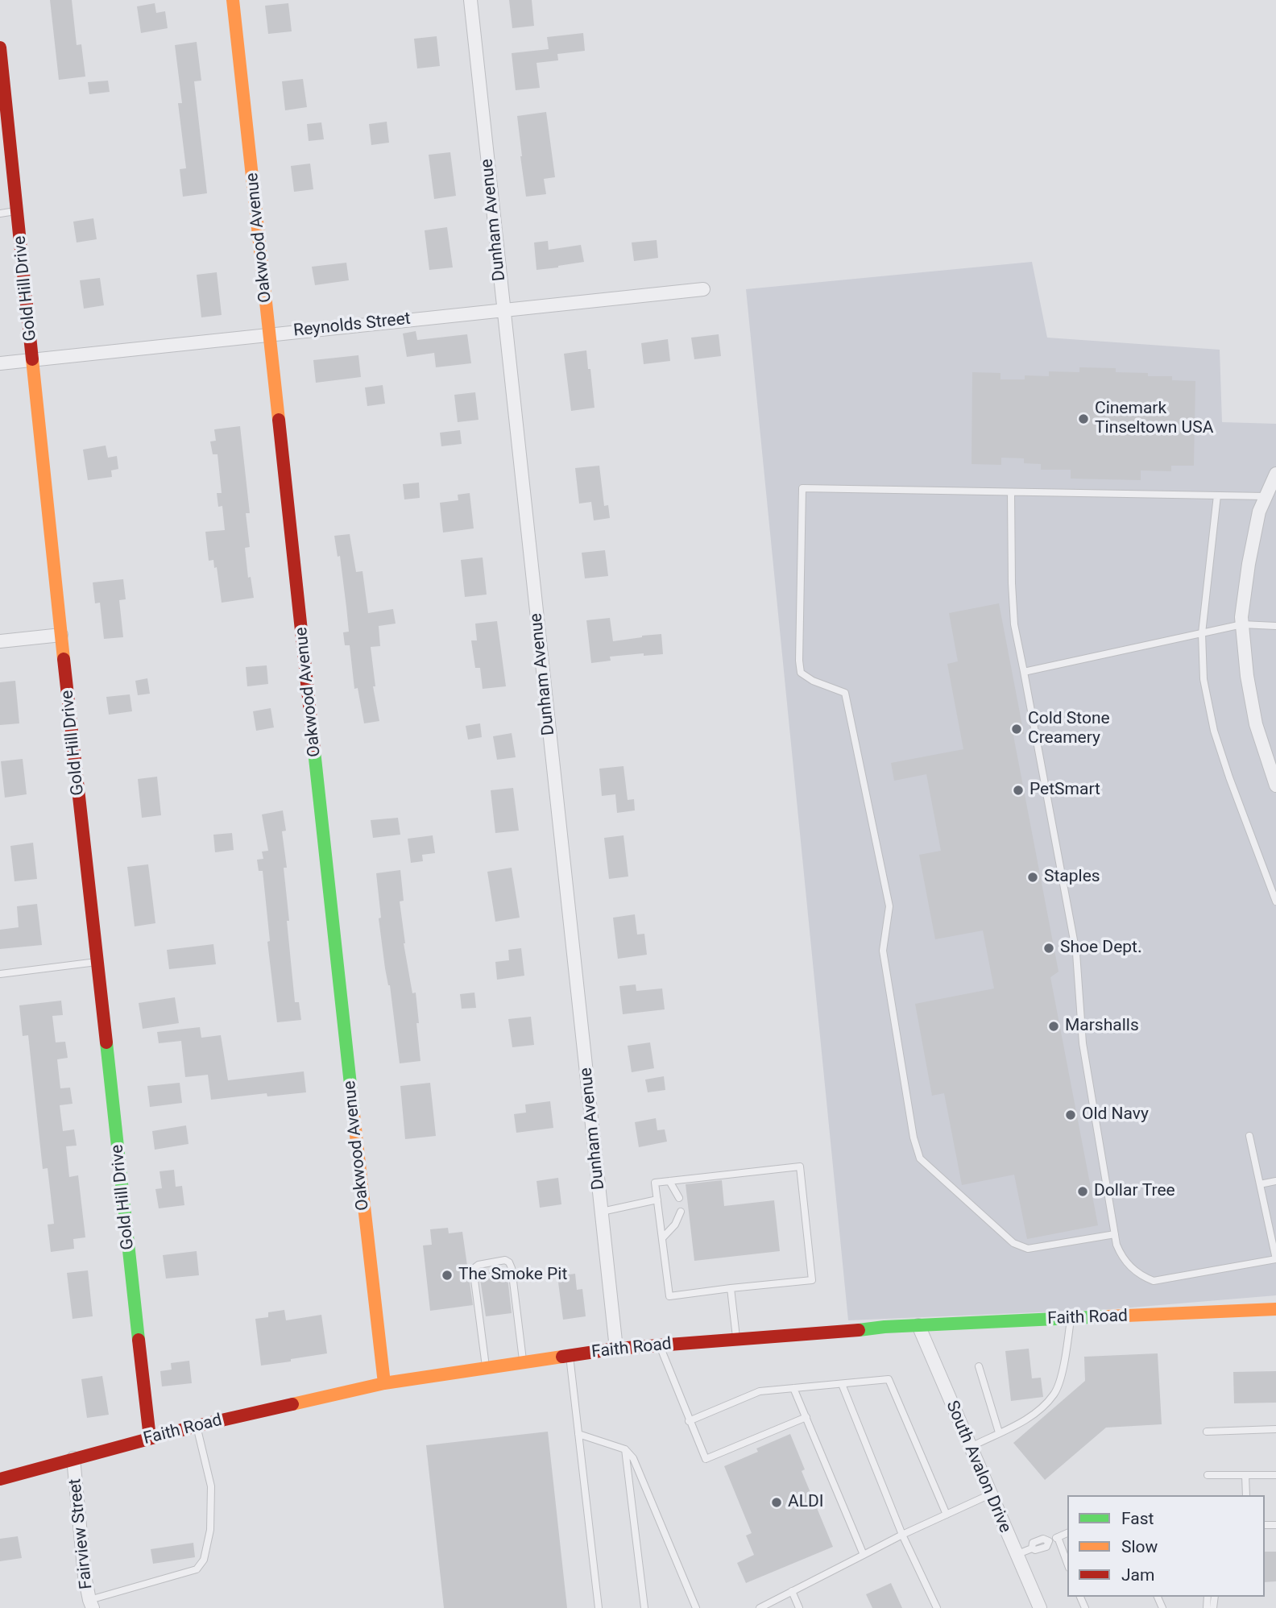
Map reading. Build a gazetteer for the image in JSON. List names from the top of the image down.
{
  "streets": {
    "street": [
      "Dunham Avenue",
      "Oakwood Avenue",
      "Gold Hill Drive",
      "Reynolds Street",
      "Faith Road",
      "South Avalon Drive",
      "Fairview Street"
    ]
  },
  "crossings": [
    ["Dunham Avenue", "Reynolds Street"],
    ["Dunham Avenue", "Faith Road"],
    ["Oakwood Avenue", "Reynolds Street"],
    ["Oakwood Avenue", "Faith Road"],
    ["Gold Hill Drive", "Reynolds Street"],
    ["Gold Hill Drive", "Faith Road"],
    ["Faith Road", "South Avalon Drive"],
    ["Faith Road", "Fairview Street"]
  ],
  "places": [
    "Cinemark Tinseltown USA",
    "Cold Stone Creamery",
    "PetSmart",
    "Staples",
    "Shoe Dept.",
    "Marshalls",
    "Old Navy",
    "Dollar Tree",
    "The Smoke Pit",
    "ALDI"
  ],
  "legend": ["Fast", "Slow", "Jam"]
}
